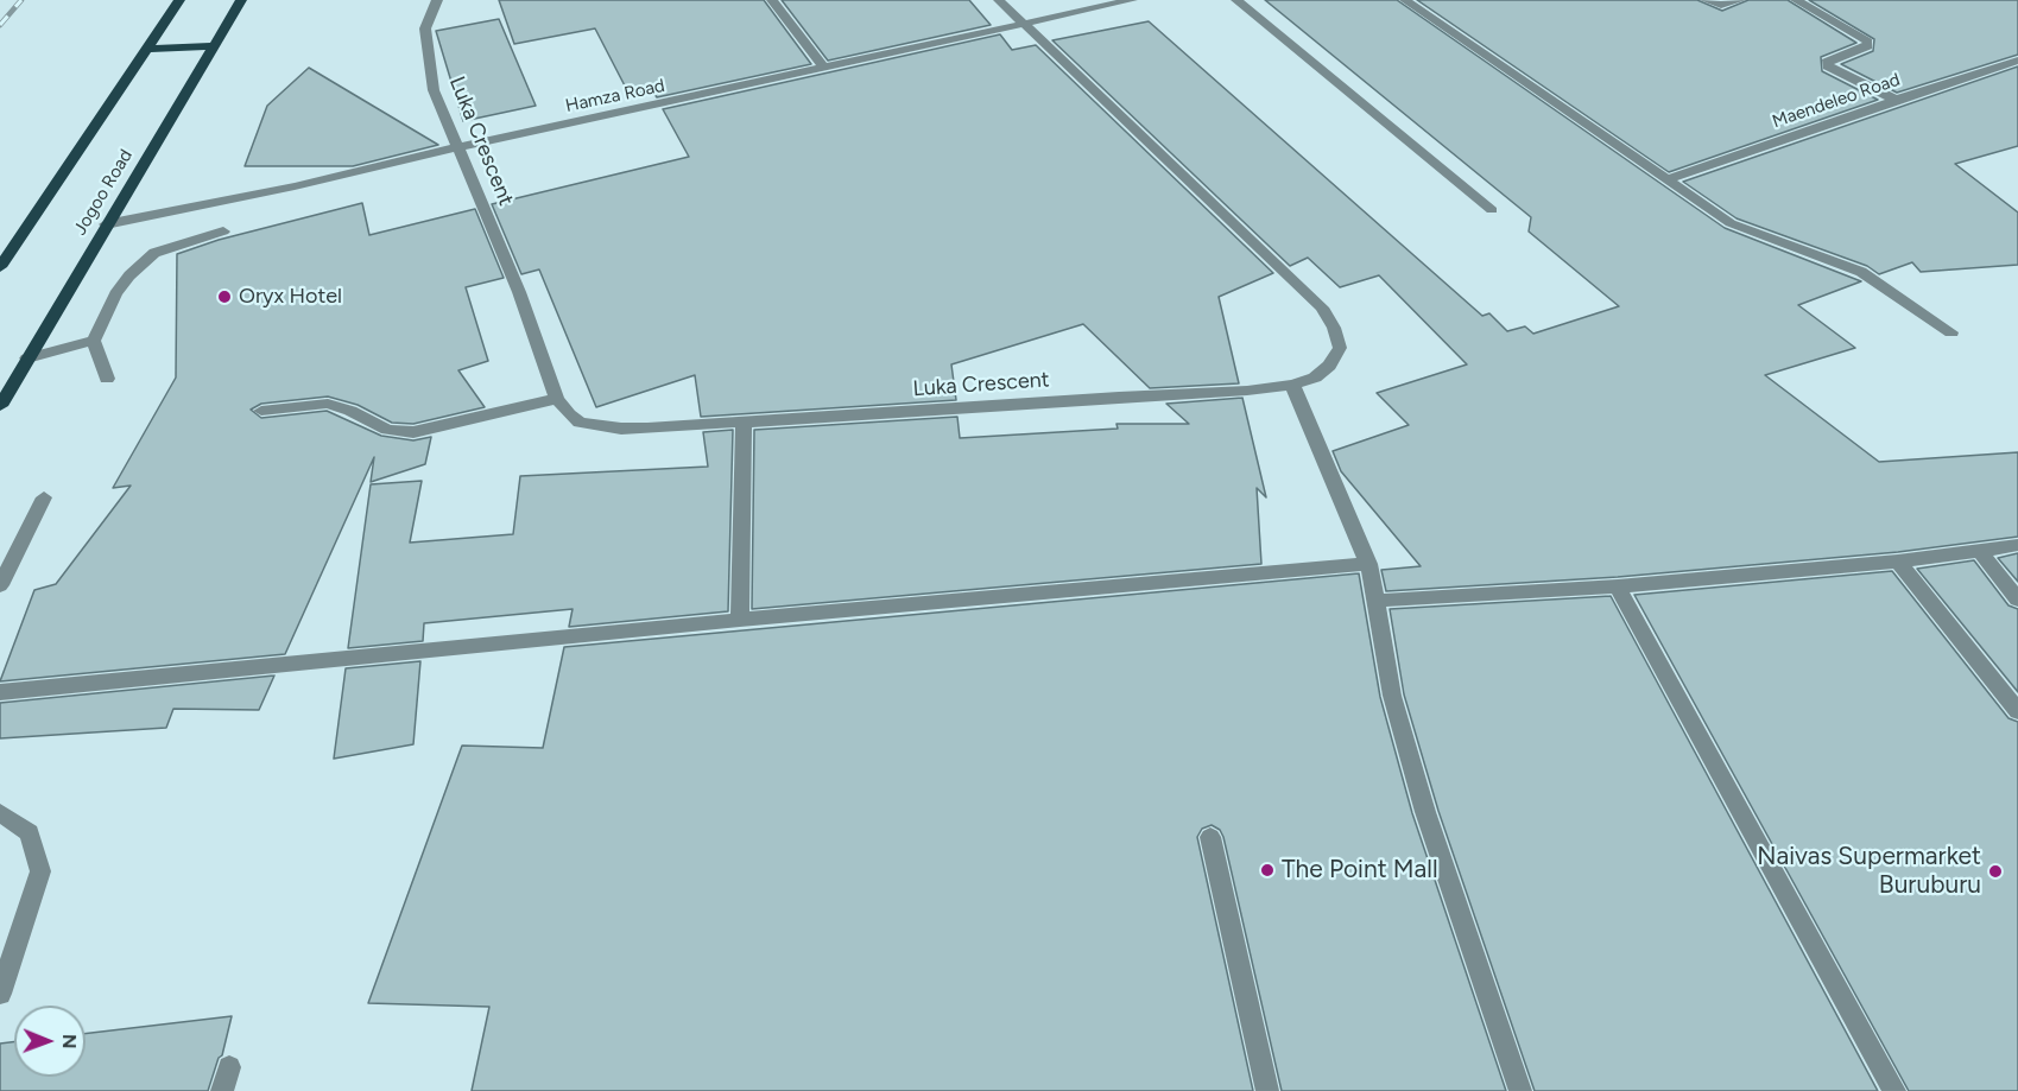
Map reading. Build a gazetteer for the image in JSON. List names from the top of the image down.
{
  "streets": {
    "main road": ["Jogoo Road"],
    "street": ["Hamza Road", "Maendeleo Road", "Luka Crescent"]
  },
  "crossings": [
    ["Hamza Road", "Luka Crescent"],
    ["Hamza Road", "Jogoo Road"]
  ],
  "places": ["Oryx Hotel", "The Point Mall", "Naivas Supermarket Buruburu"],
  "north": "right"
}
